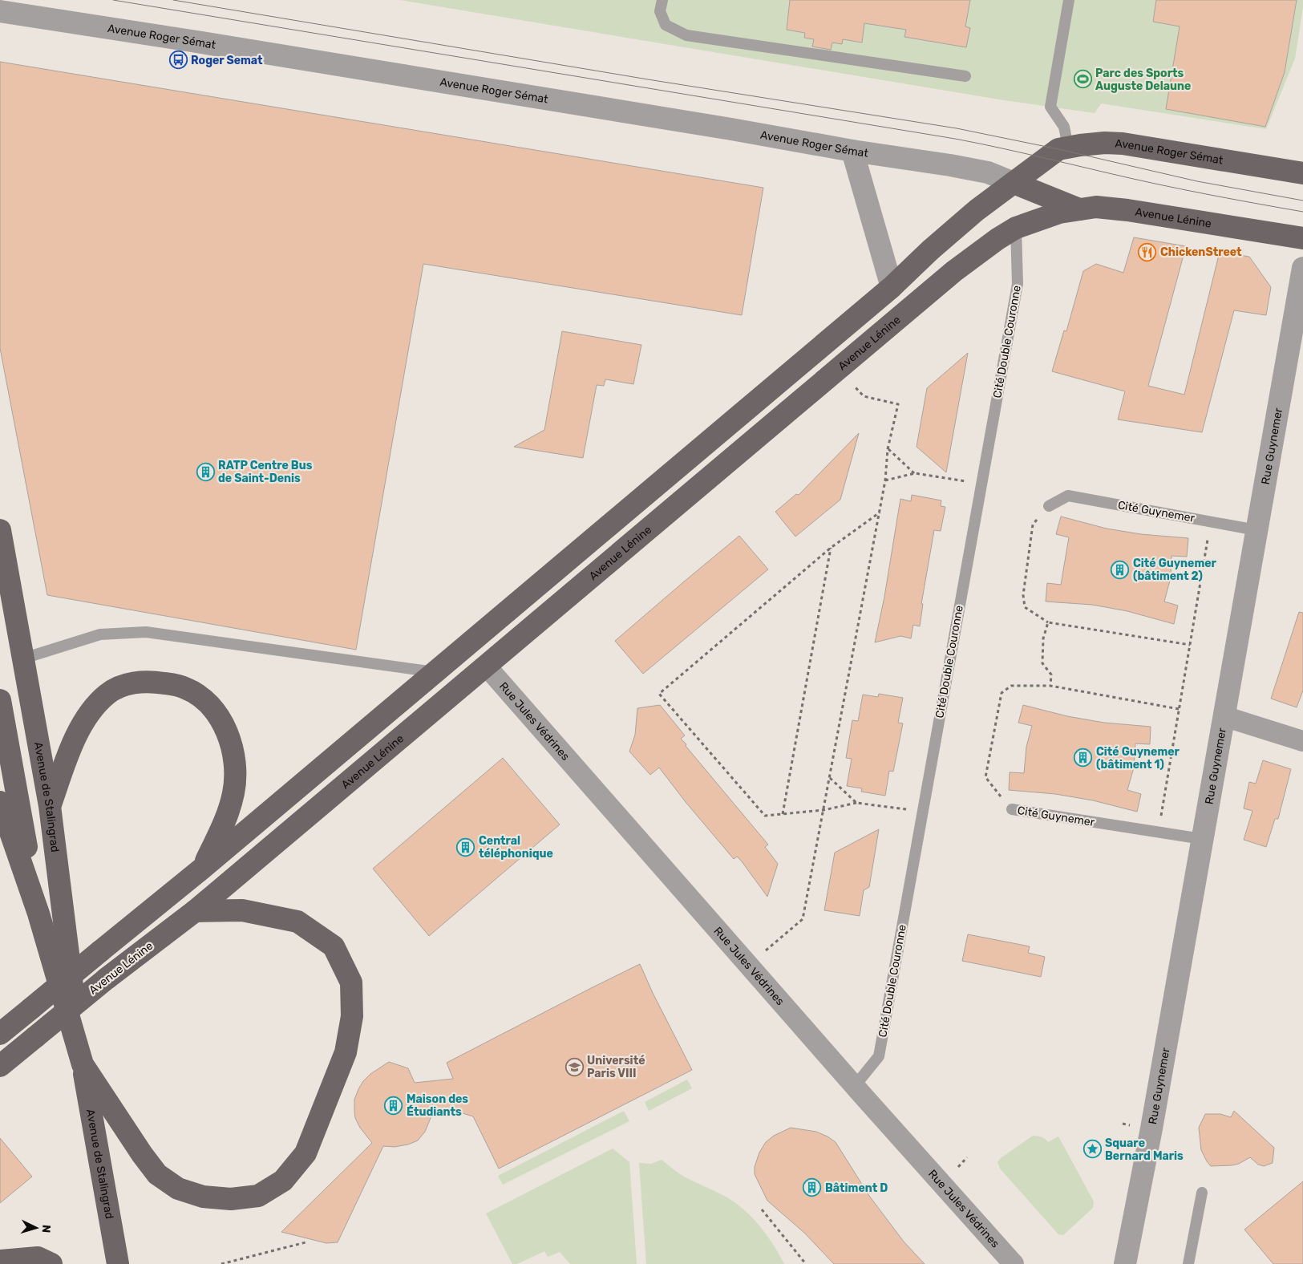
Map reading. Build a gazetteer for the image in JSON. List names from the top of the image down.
{
  "streets": {
    "main road": ["Avenue Roger Sémat", "Avenue Lénine", "Avenue de Stalingrad"],
    "street": ["Rue Guynemer", "Rue Jules Védrines"],
    "lane": ["Cité Double Couronne", "Cité Guynemer"]
  },
  "crossings": [
    ["Avenue Lénine", "Cité Double Couronne"],
    ["Avenue Lénine", "Rue Jules Védrines"],
    ["Cité Double Couronne", "Rue Jules Védrines"],
    ["Rue Guynemer", "Cité Guynemer"]
  ],
  "places": {
    "bus stop": ["Roger Semat"],
    "sports": ["Parc des Sports Auguste Delaune"],
    "restaurant": ["ChickenStreet"],
    "building": [
      "RATP Centre Bus de Saint-Denis",
      "Cité Guynemer (bâtiment 2)",
      "Cité Guynemer (bâtiment 1)",
      "Central téléphonique",
      "Maison des Étudiants",
      "Bâtiment D"
    ],
    "school or university": ["Université Paris VIII"],
    "place": ["Square Bernard Maris"]
  },
  "north": "right"
}
